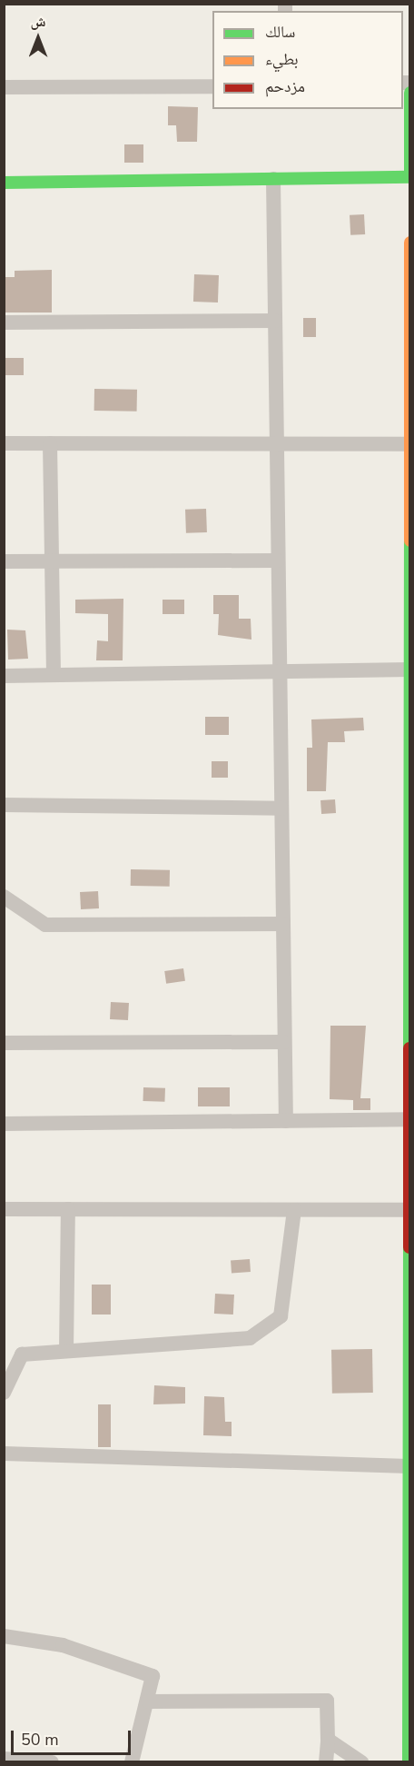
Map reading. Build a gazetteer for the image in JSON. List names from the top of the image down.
{
  "legend": ["سالك", "بطيء", "مزدحم"],
  "scale_bar": "50 m",
  "north": "top"
}
